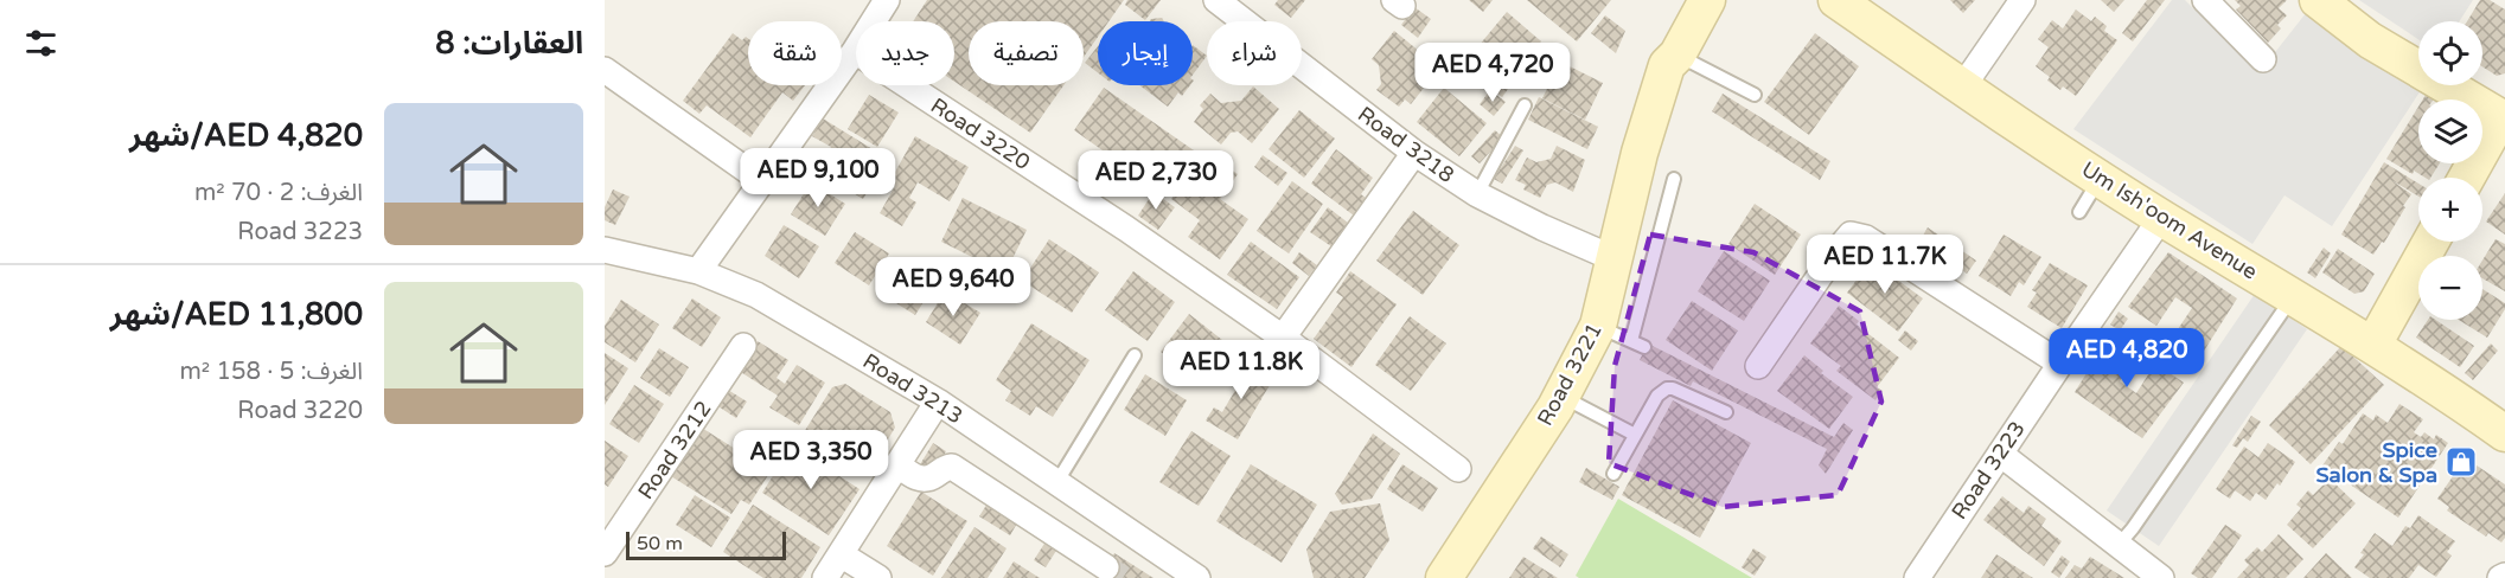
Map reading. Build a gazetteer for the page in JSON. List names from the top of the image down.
{
  "streets": {
    "street": [
      "Road 3220",
      "Road 3218",
      "Um Ish'oom Avenue",
      "Road 3221",
      "Road 3213",
      "Road 3212",
      "Road 3223"
    ]
  },
  "crossings": [
    ["Road 3218", "Road 3221"],
    ["Um Ish'oom Avenue", "Road 3223"]
  ],
  "places": {
    "shop": ["Spice Salon & Spa"]
  },
  "scale_bar": "50 m",
  "page": {
    "heading": "العقارات: 8",
    "map_buttons": ["+", "−"],
    "chip": [
      "شراء",
      "إيجار",
      "تصفية",
      "جديد",
      "شقة"
    ],
    "price": [
      "AED 4,720",
      "AED 9,100",
      "AED 2,730",
      "AED 11.7K",
      "AED 9,640",
      "AED 4,820",
      "AED 11.8K",
      "AED 3,350"
    ],
    "list": [
      {
        "name": "AED 4,820/شهر",
        "note": "الغرف: 2 · 70 m² · Road 3223"
      },
      {
        "name": "AED 11,800/شهر",
        "note": "الغرف: 5 · 158 m² · Road 3220"
      }
    ],
    "scale": "50 m"
  }
}
